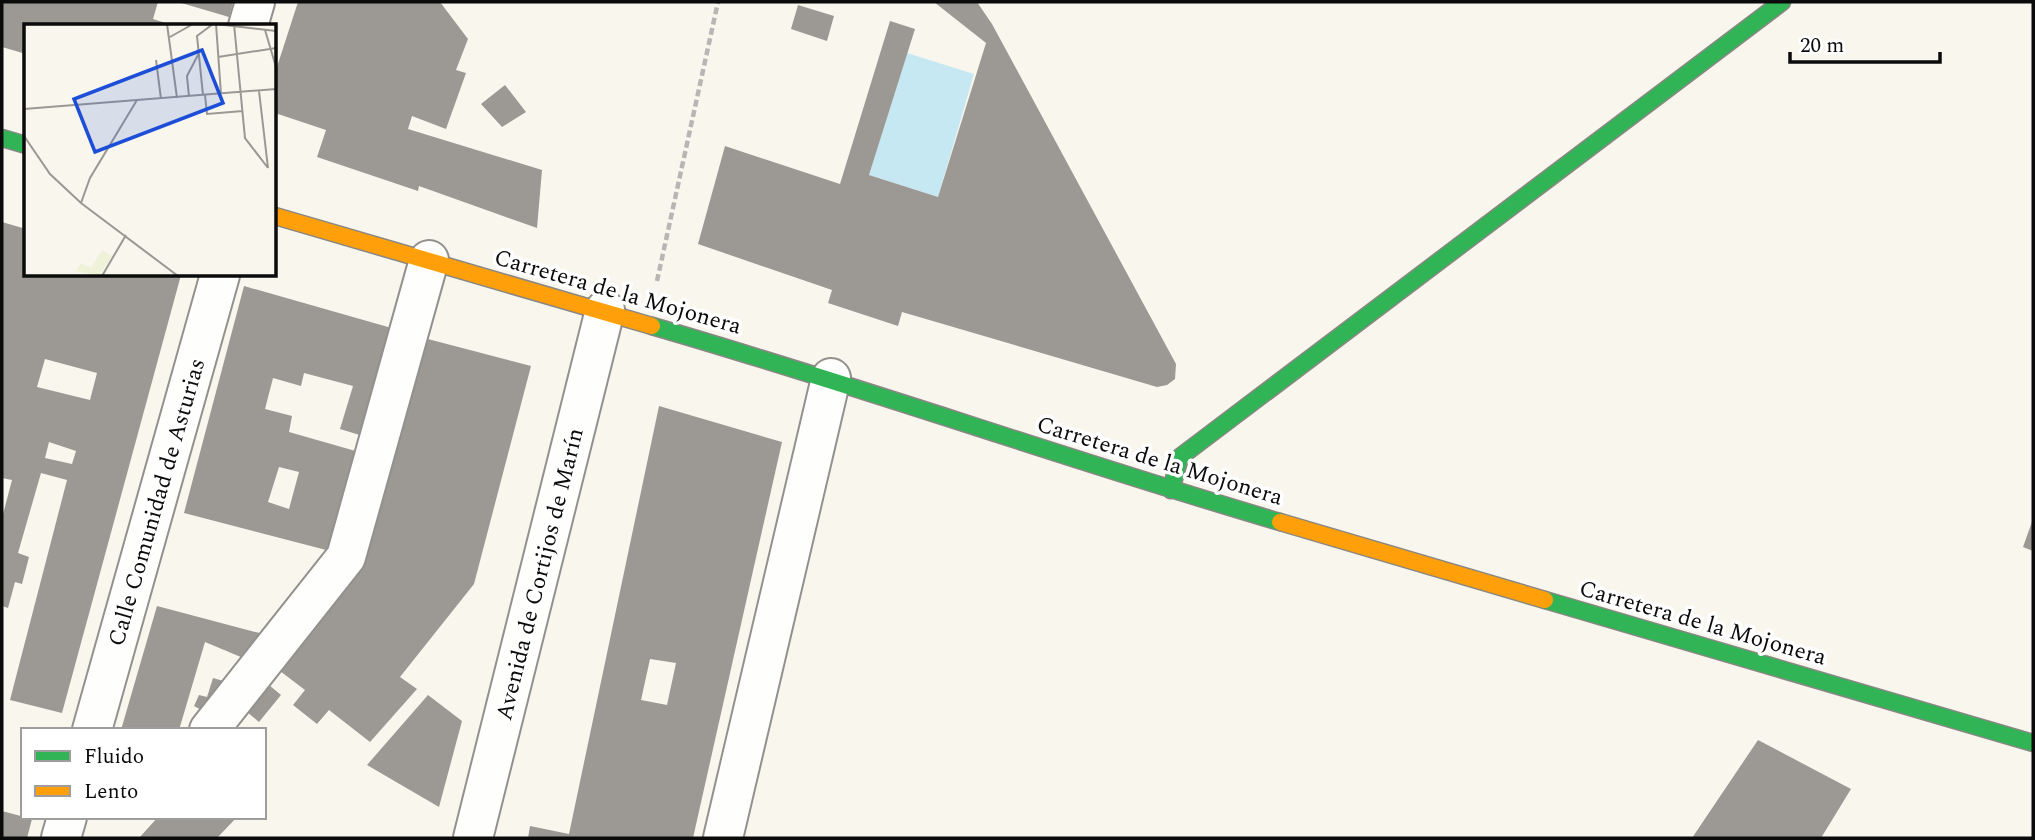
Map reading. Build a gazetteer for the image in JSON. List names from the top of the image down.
{
  "streets": {
    "street": ["Carretera de la Mojonera", "Calle Comunidad de Asturias", "Avenida de Cortijos de Marín"]
  },
  "crossings": [
    ["Carretera de la Mojonera", "Avenida de Cortijos de Marín"]
  ],
  "legend": ["Fluido", "Lento"],
  "scale_bar": "20 m"
}
